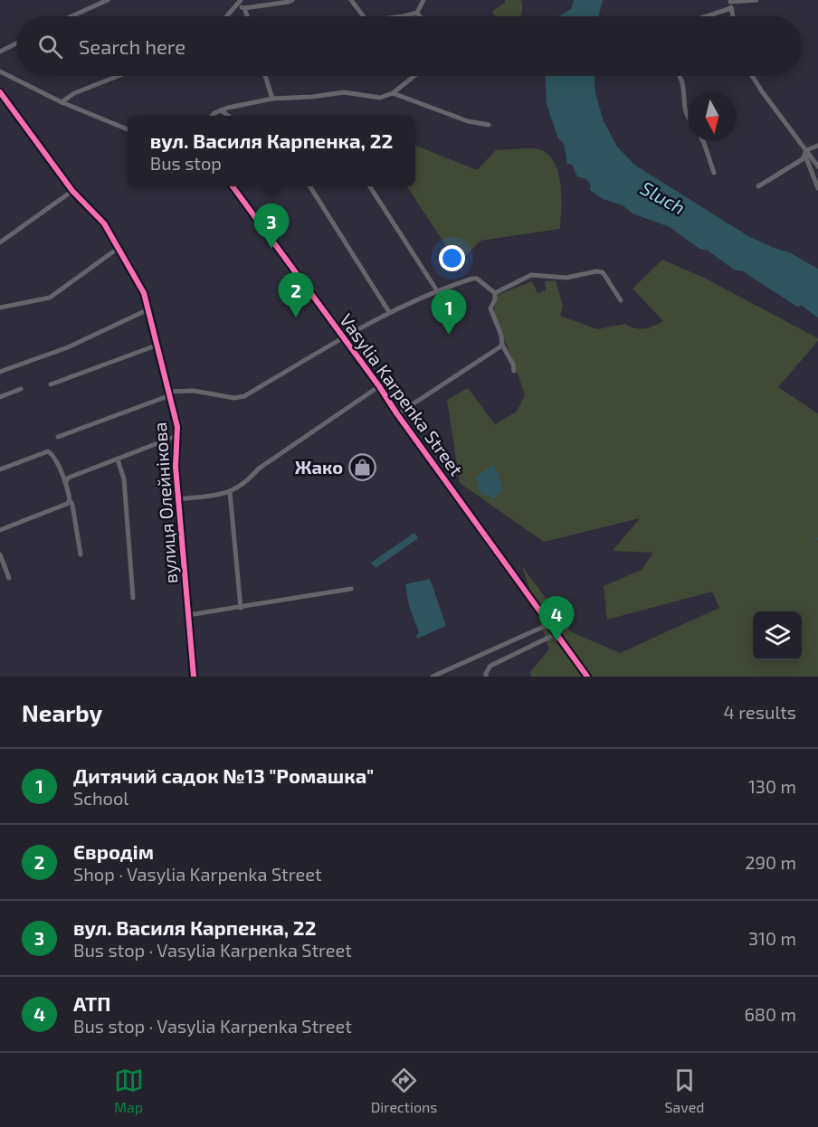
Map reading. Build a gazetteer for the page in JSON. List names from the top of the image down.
{
  "streets": {
    "street": ["Vasylia Karpenka Street", "вулиця Олейнікова"]
  },
  "crossings": [
    ["Vasylia Karpenka Street", "вулиця Олейнікова"]
  ],
  "water": ["Sluch"],
  "places": {
    "shop": ["Жако"]
  },
  "north": "bottom",
  "page": {
    "search": "Search here",
    "popup": ["вул. Василя Карпенка, 22", "Bus stop"],
    "pins": [
      "3",
      "2",
      "1",
      "4"
    ],
    "heading": ["Nearby", "4 results"],
    "list": [
      {
        "mark": "1",
        "name": "Дитячий садок №13 \"Ромашка\"",
        "note": "School",
        "value": "130 m"
      },
      {
        "mark": "2",
        "name": "Євродім",
        "note": "Shop · Vasylia Karpenka Street",
        "value": "290 m"
      },
      {
        "mark": "3",
        "name": "вул. Василя Карпенка, 22",
        "note": "Bus stop · Vasylia Karpenka Street",
        "value": "310 m"
      },
      {
        "mark": "4",
        "name": "АТП",
        "note": "Bus stop · Vasylia Karpenka Street",
        "value": "680 m"
      }
    ],
    "nav": ["Map", "Directions", "Saved"]
  }
}
